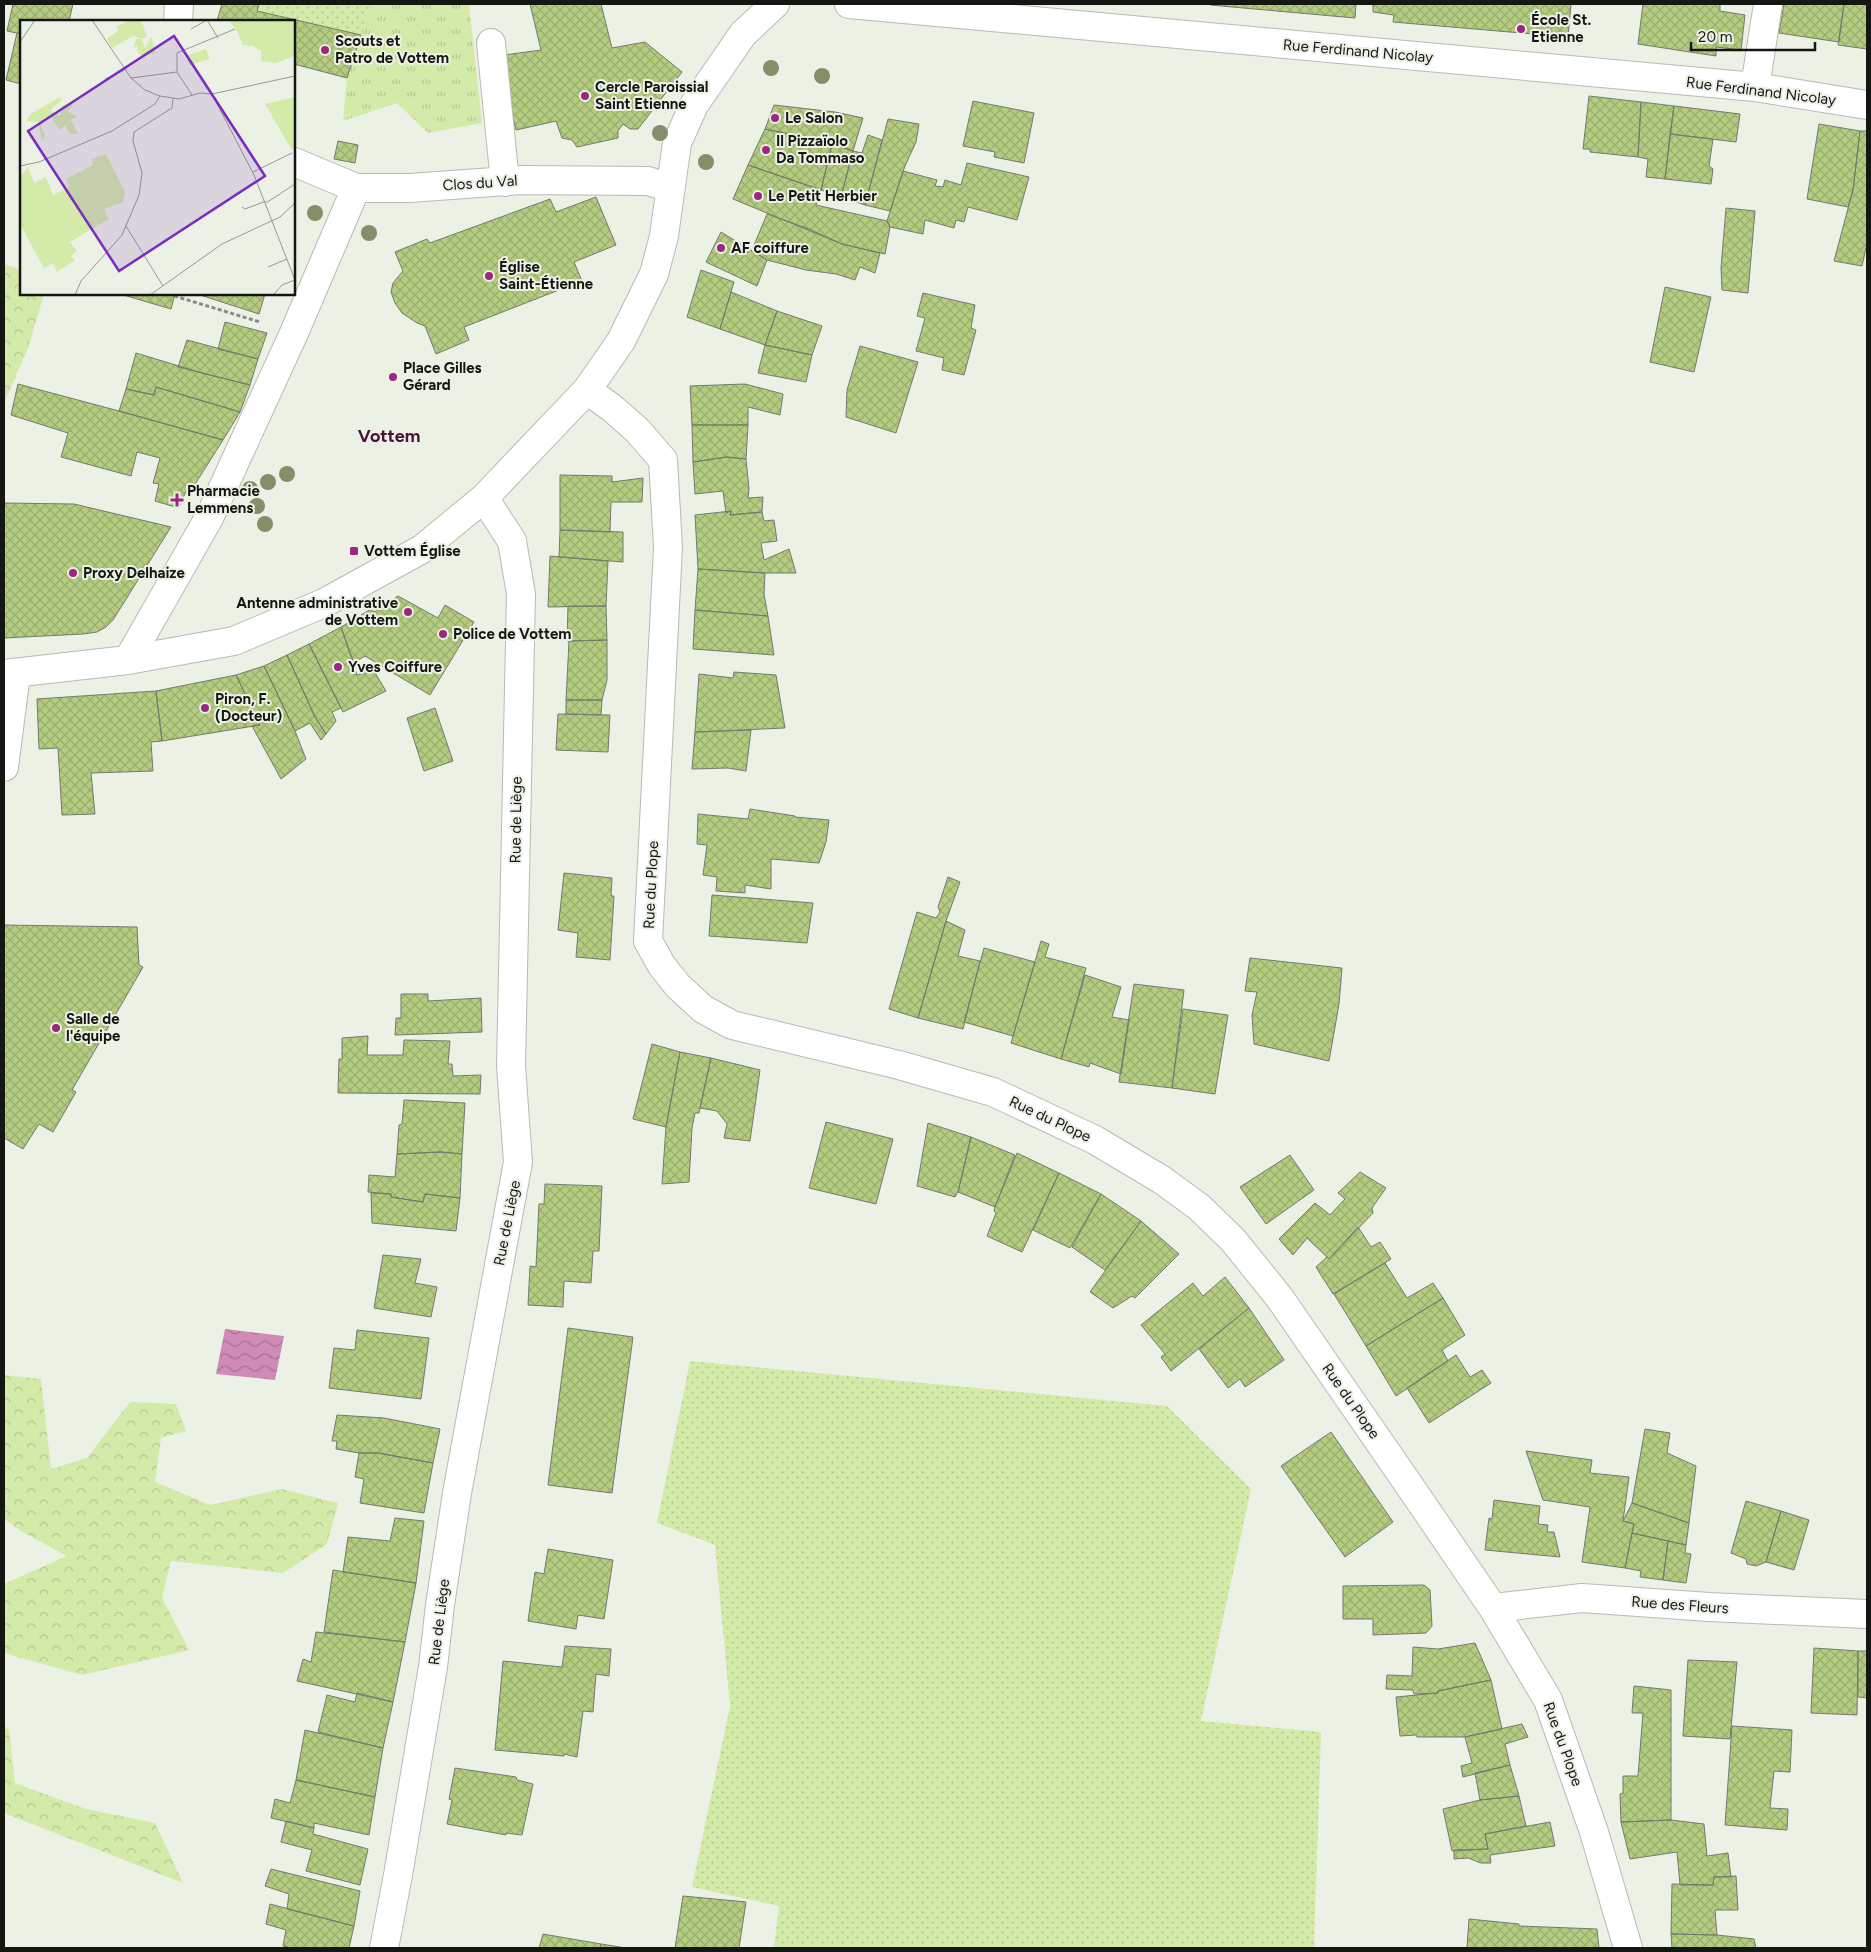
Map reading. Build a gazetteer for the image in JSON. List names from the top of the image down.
{
  "streets": {
    "street": [
      "Rue Ferdinand Nicolay",
      "Clos du Val",
      "Rue de Liège",
      "Rue du Plope",
      "Rue des Fleurs"
    ]
  },
  "crossings": [
    ["Rue du Plope", "Rue des Fleurs"]
  ],
  "districts": ["Vottem"],
  "places": {
    "other": [
      "École St. Etienne",
      "Scouts et Patro de Vottem",
      "Cercle Paroissial Saint Etienne",
      "Le Salon",
      "Il Pizzaïolo Da Tommaso",
      "Le Petit Herbier",
      "AF coiffure",
      "Église Saint-Étienne",
      "Place Gilles Gérard",
      "Proxy Delhaize",
      "Antenne administrative de Vottem",
      "Police de Vottem",
      "Yves Coiffure",
      "Piron, F. (Docteur)",
      "Salle de l'équipe"
    ],
    "health": ["Pharmacie Lemmens"],
    "transit": ["Vottem Église"]
  },
  "scale_bar": "20 m"
}
